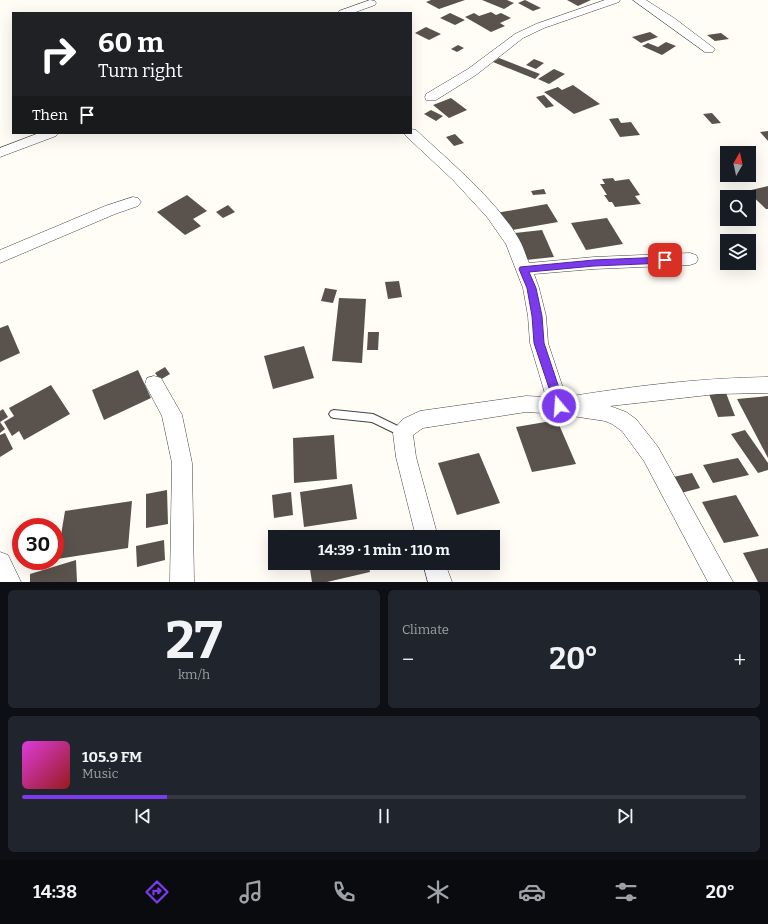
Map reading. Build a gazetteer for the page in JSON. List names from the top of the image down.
{
  "north": "top",
  "page": {
    "turn": ["60 m", "Turn right"],
    "then": "Then",
    "limit": "30",
    "trip": "14:39 · 1 min · 110 m",
    "tile": [
      ["27", "km/h"],
      "Climate"
    ],
    "heat": ["−", "20°", "+"],
    "song": ["105.9 FM", "Music"],
    "tabs": ["14:38", "20°"]
  }
}
